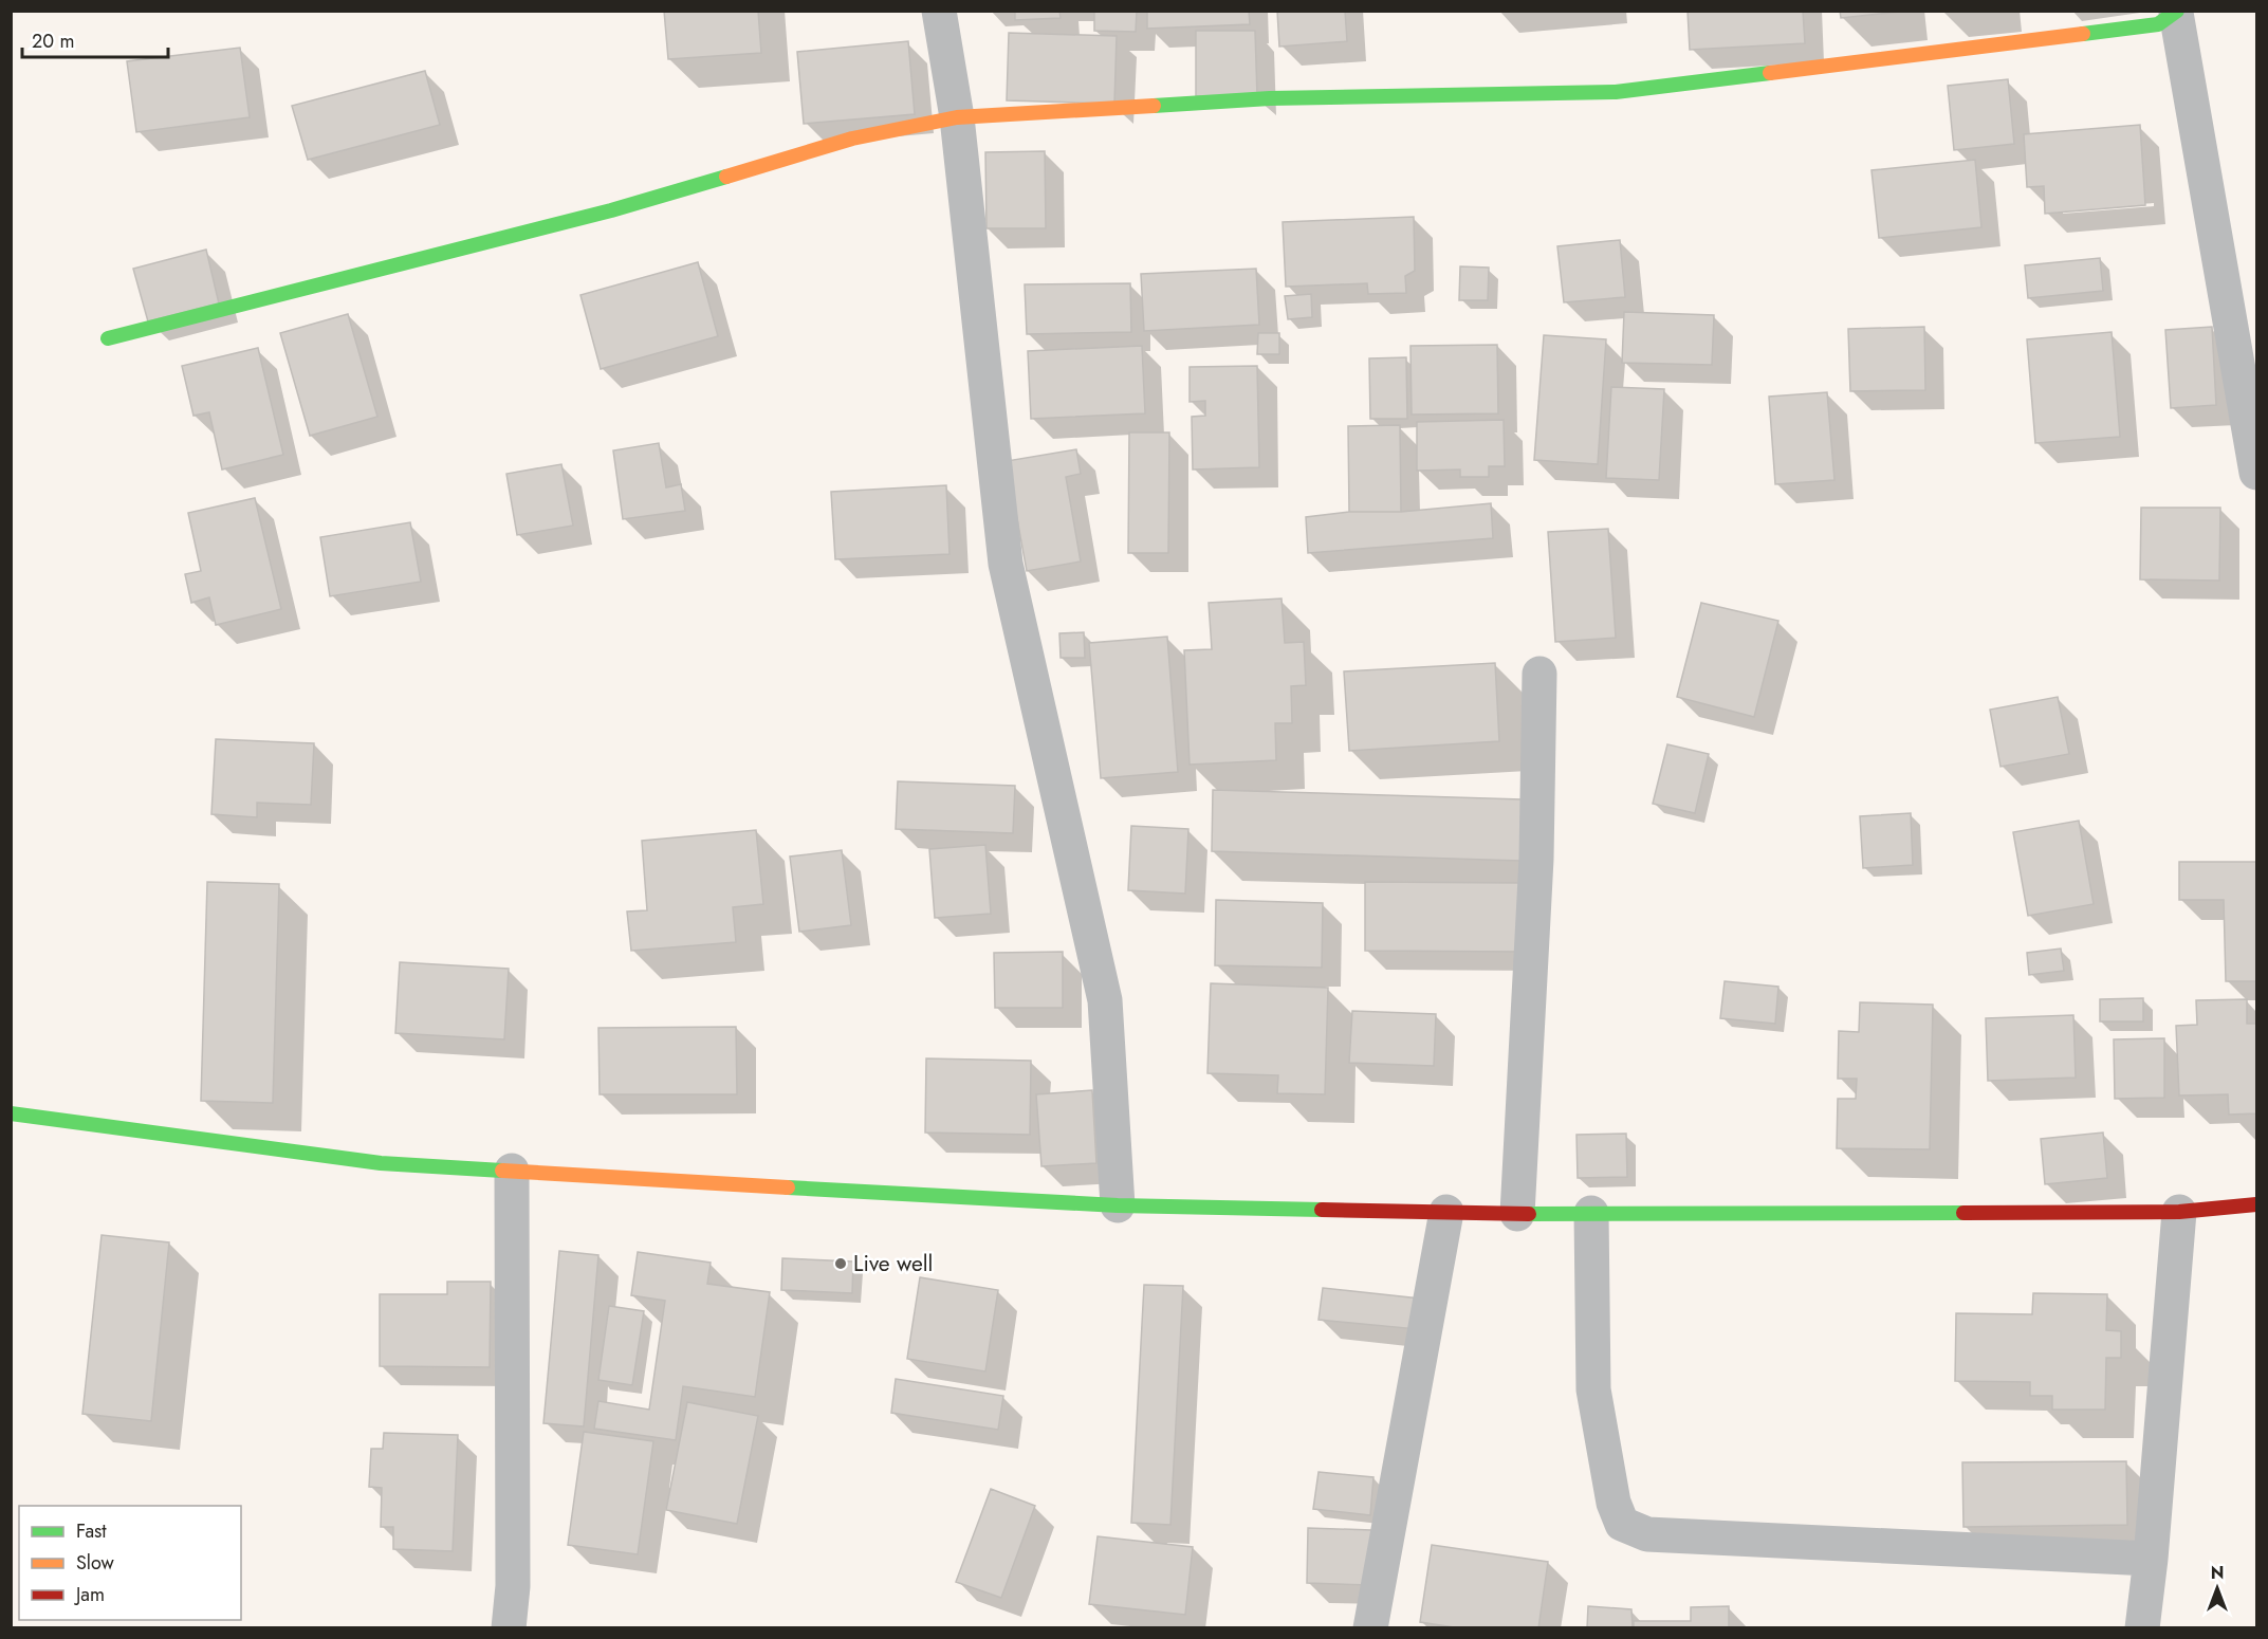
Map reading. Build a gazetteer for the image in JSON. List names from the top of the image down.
{
  "places": ["Live well"],
  "legend": ["Fast", "Slow", "Jam"],
  "scale_bar": "20 m",
  "north": "top"
}
